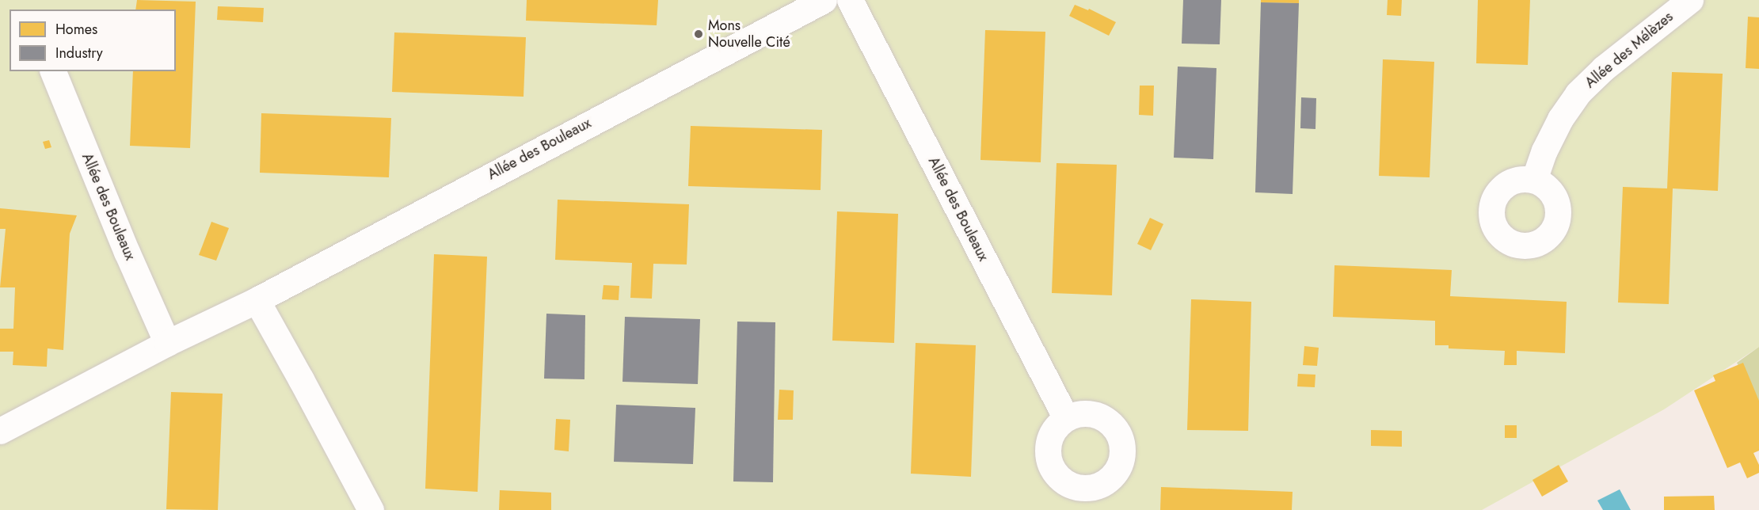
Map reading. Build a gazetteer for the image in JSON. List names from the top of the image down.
{
  "streets": {
    "street": ["Allée des Mélèzes", "Allée des Bouleaux"]
  },
  "places": ["Mons Nouvelle Cité"],
  "legend": ["Homes", "Industry"]
}
